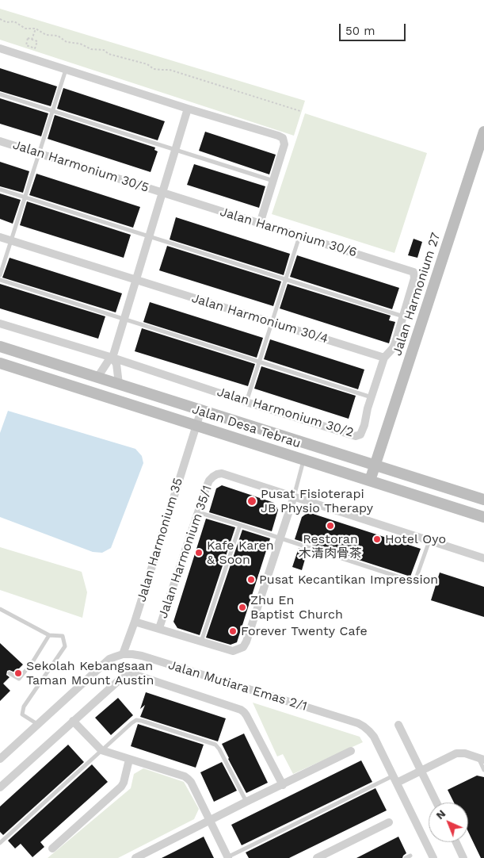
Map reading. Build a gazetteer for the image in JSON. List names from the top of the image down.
{
  "streets": {
    "street": [
      "Jalan Harmonium 30/5",
      "Jalan Harmonium 30/6",
      "Jalan Harmonium 27",
      "Jalan Harmonium 30/4",
      "Jalan Harmonium 30/2",
      "Jalan Desa Tebrau",
      "Jalan Harmonium 35",
      "Jalan Harmonium 35/1",
      "Jalan Mutiara Emas 2/1"
    ]
  },
  "crossings": [
    ["Jalan Harmonium 30/5", "Jalan Harmonium 30/6"],
    ["Jalan Harmonium 30/6", "Jalan Harmonium 30/2"],
    ["Jalan Harmonium 27", "Jalan Desa Tebrau"],
    ["Jalan Harmonium 30/4", "Jalan Harmonium 30/2"],
    ["Jalan Desa Tebrau", "Jalan Harmonium 35"],
    ["Jalan Harmonium 35", "Jalan Mutiara Emas 2/1"]
  ],
  "places": [
    "Pusat Fisioterapi JB Physio Therapy",
    "Restoran 木清肉骨茶",
    "Hotel Oyo",
    "Kafe Karen & Soon",
    "Pusat Kecantikan Impression",
    "Zhu En Baptist Church",
    "Forever Twenty Cafe",
    "Sekolah Kebangsaan Taman Mount Austin"
  ],
  "scale_bar": "50 m",
  "north": "top left"
}
